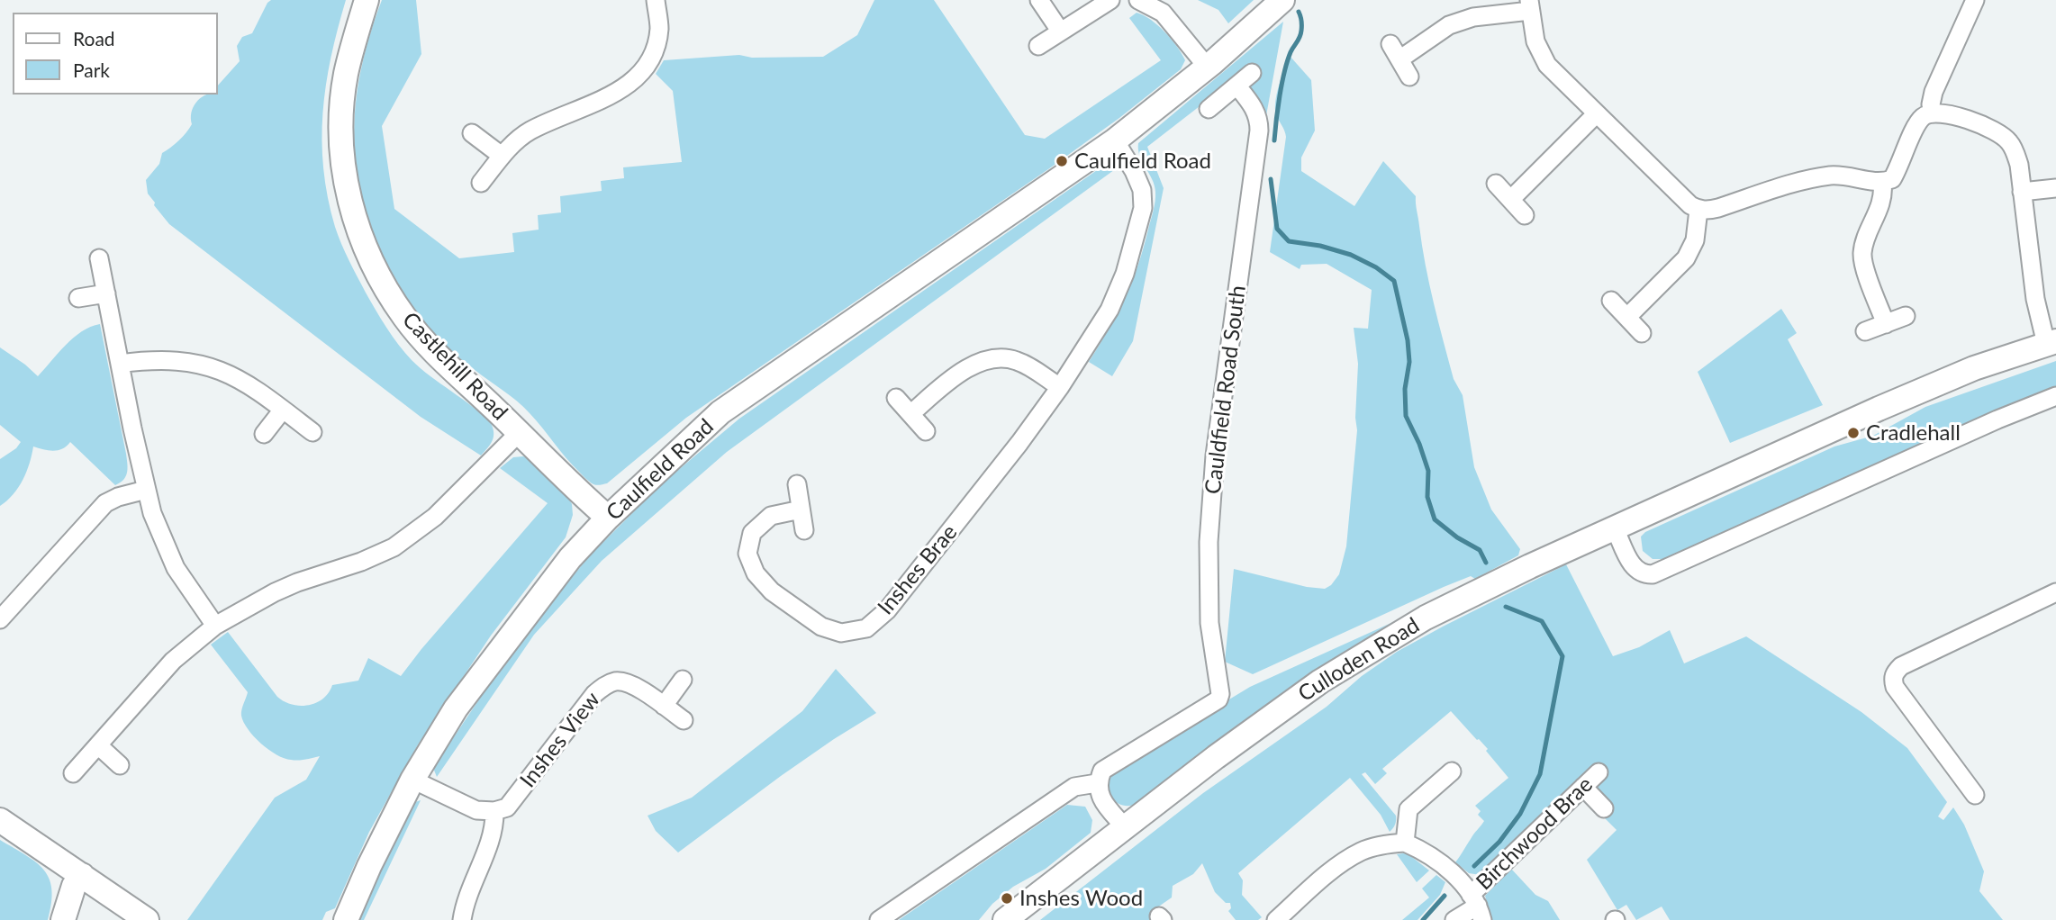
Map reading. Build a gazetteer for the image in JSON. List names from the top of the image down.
{
  "streets": {
    "street": [
      "Castlehill Road",
      "Cauldfield Road South",
      "Caulfield Road",
      "Inshes Brae",
      "Culloden Road",
      "Inshes View",
      "Birchwood Brae"
    ]
  },
  "crossings": [
    ["Castlehill Road", "Caulfield Road"],
    ["Caulfield Road", "Inshes Brae"]
  ],
  "places": ["Caulfield Road", "Cradlehall", "Inshes Wood"],
  "legend": ["Road", "Park"]
}
